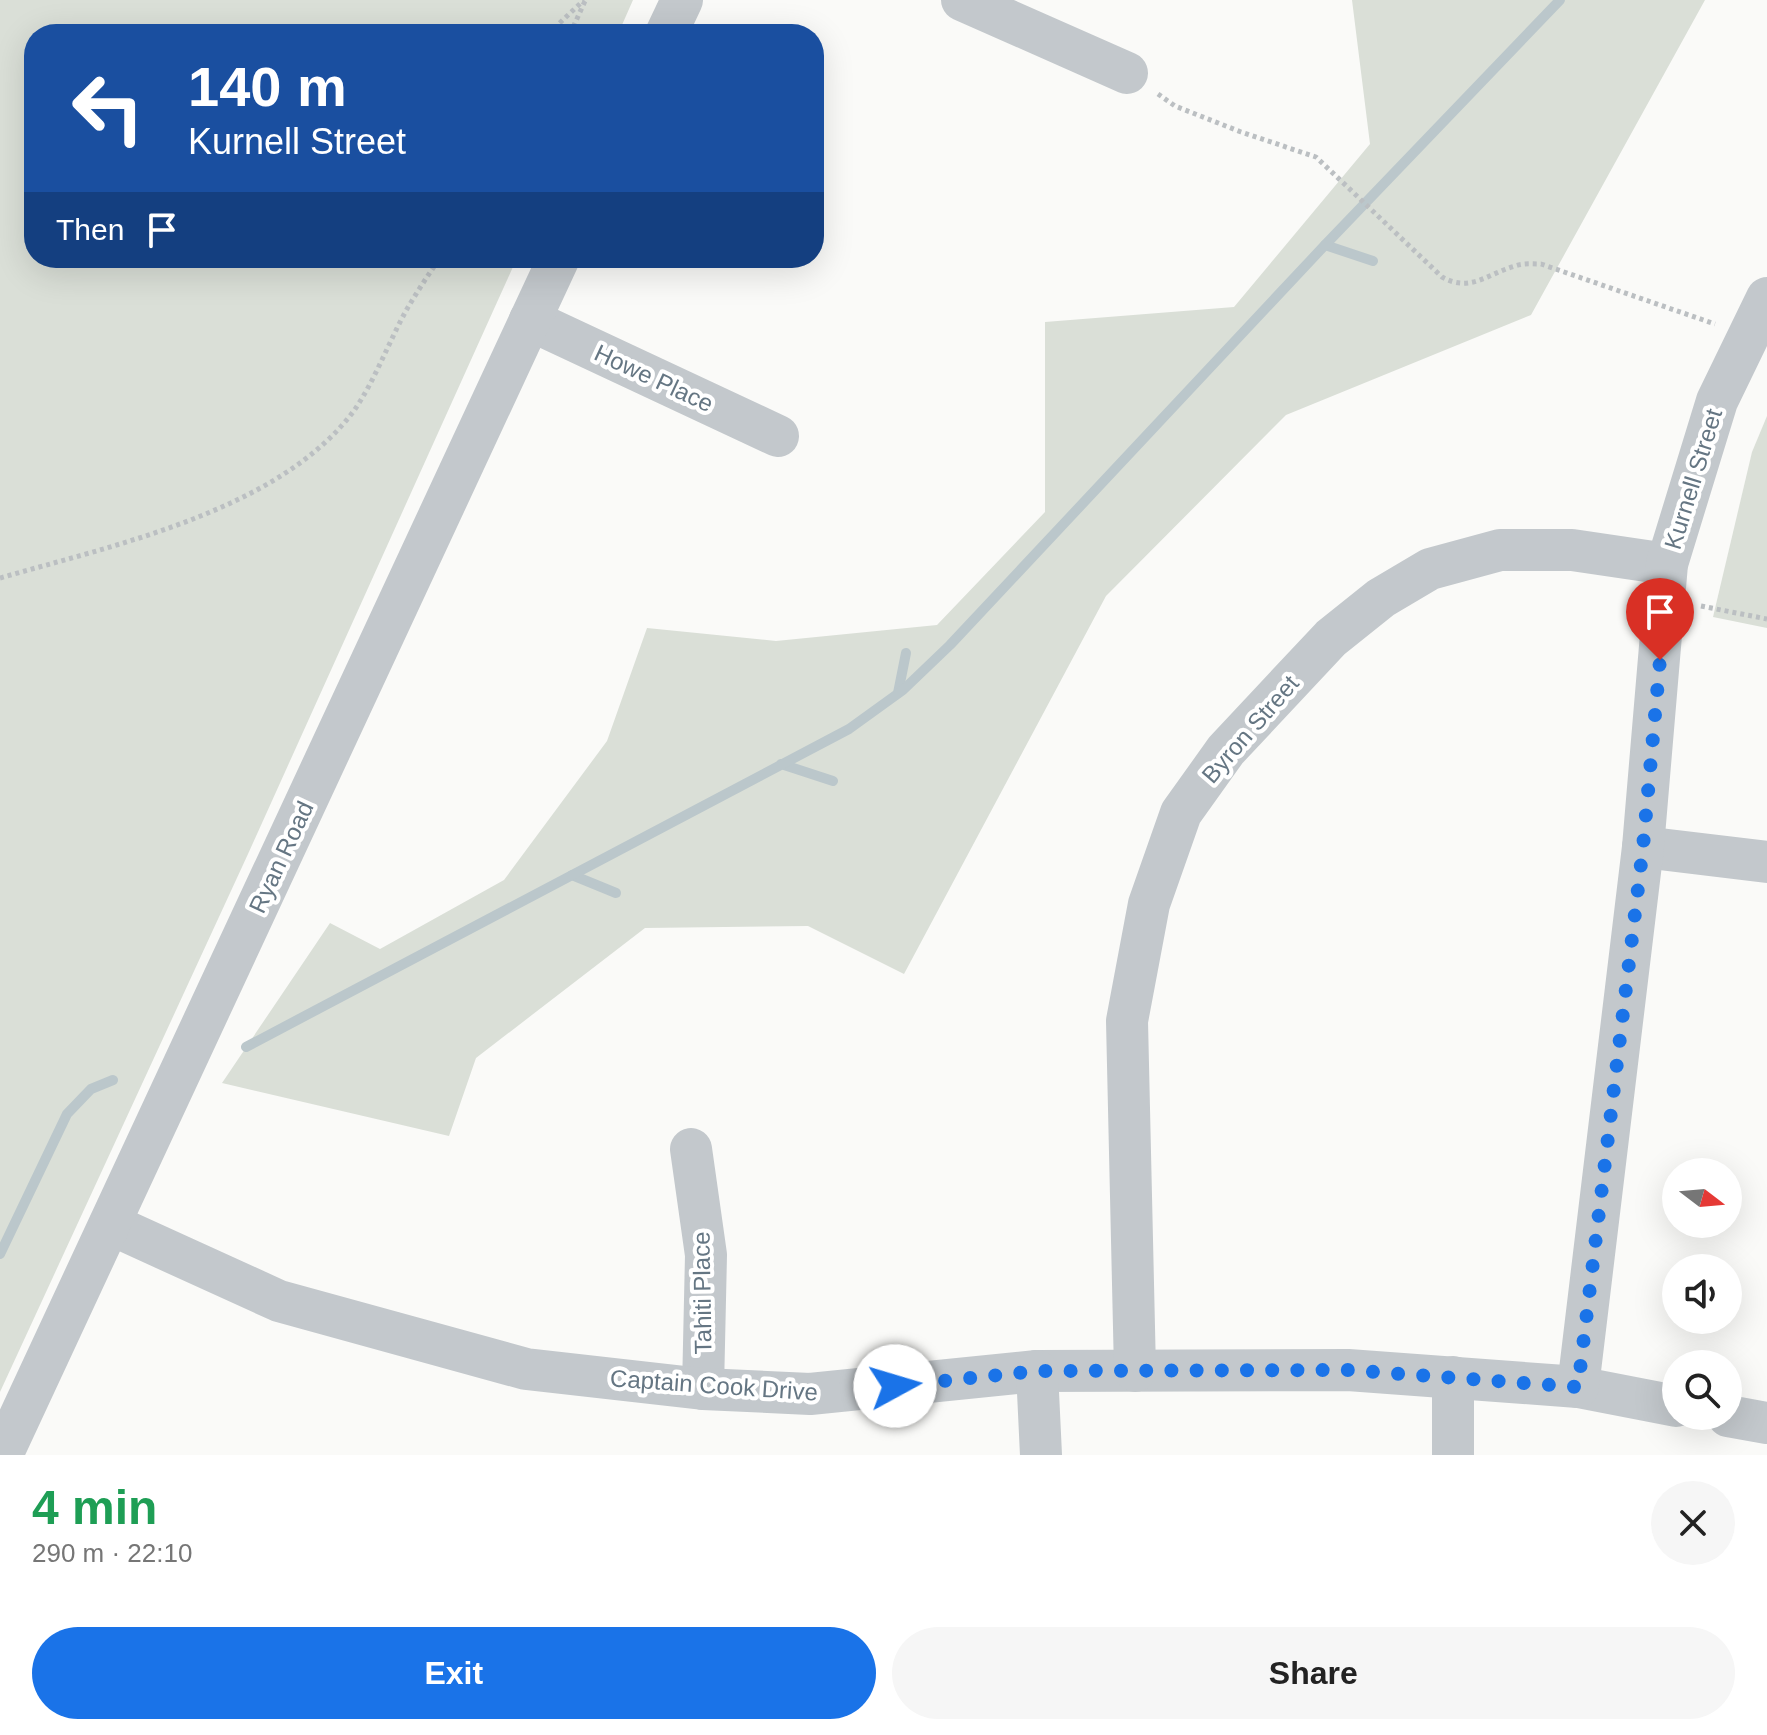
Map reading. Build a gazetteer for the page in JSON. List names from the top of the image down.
{
  "streets": {
    "street": [
      "Howe Place",
      "Kurnell Street",
      "Byron Street",
      "Ryan Road",
      "Tahiti Place",
      "Captain Cook Drive"
    ]
  },
  "crossings": [
    ["Howe Place", "Ryan Road"],
    ["Kurnell Street", "Byron Street"],
    ["Kurnell Street", "Captain Cook Drive"],
    ["Byron Street", "Captain Cook Drive"],
    ["Ryan Road", "Captain Cook Drive"],
    ["Tahiti Place", "Captain Cook Drive"]
  ],
  "north": "right",
  "page": {
    "turn": ["140 m", "Kurnell Street"],
    "then": "Then",
    "heading": ["4 min", "290 m · 22:10"],
    "buttons": ["Exit", "Share"]
  }
}
